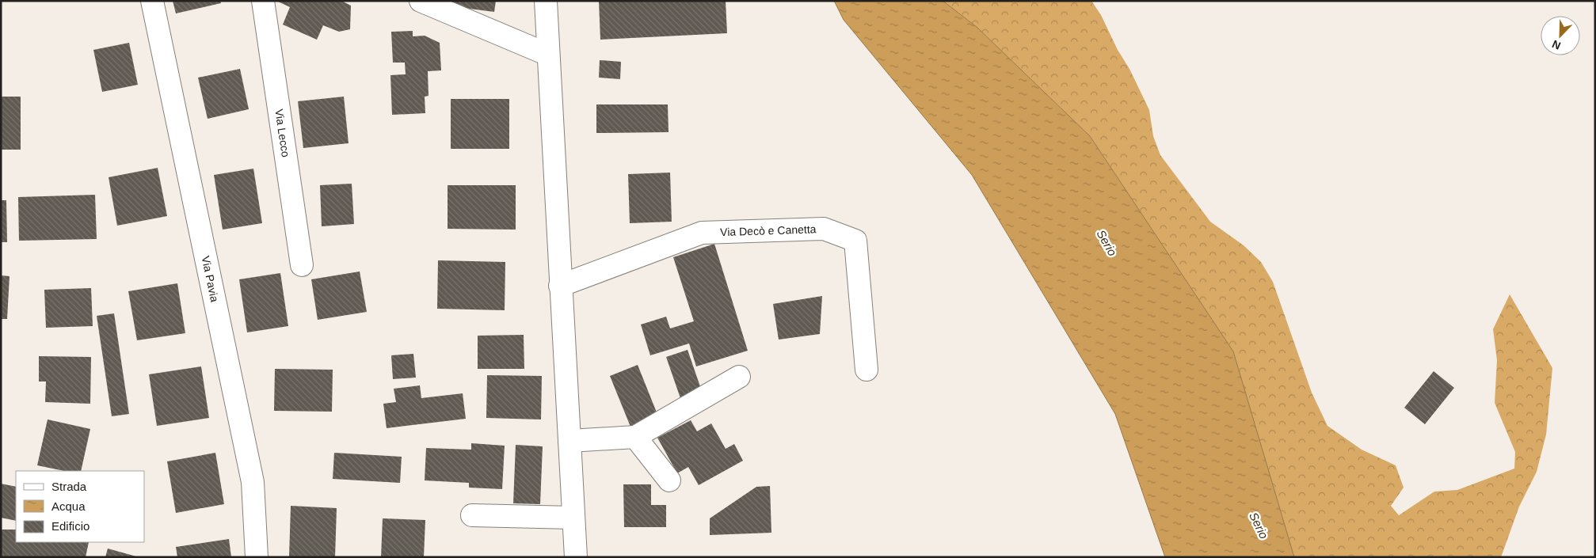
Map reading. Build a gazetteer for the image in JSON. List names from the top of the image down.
{
  "streets": {
    "street": ["Via Lecco", "Via Decò e Canetta", "Via Pavia"]
  },
  "water": ["Serio"],
  "legend": ["Strada", "Acqua", "Edificio"],
  "north": "bottom left"
}
